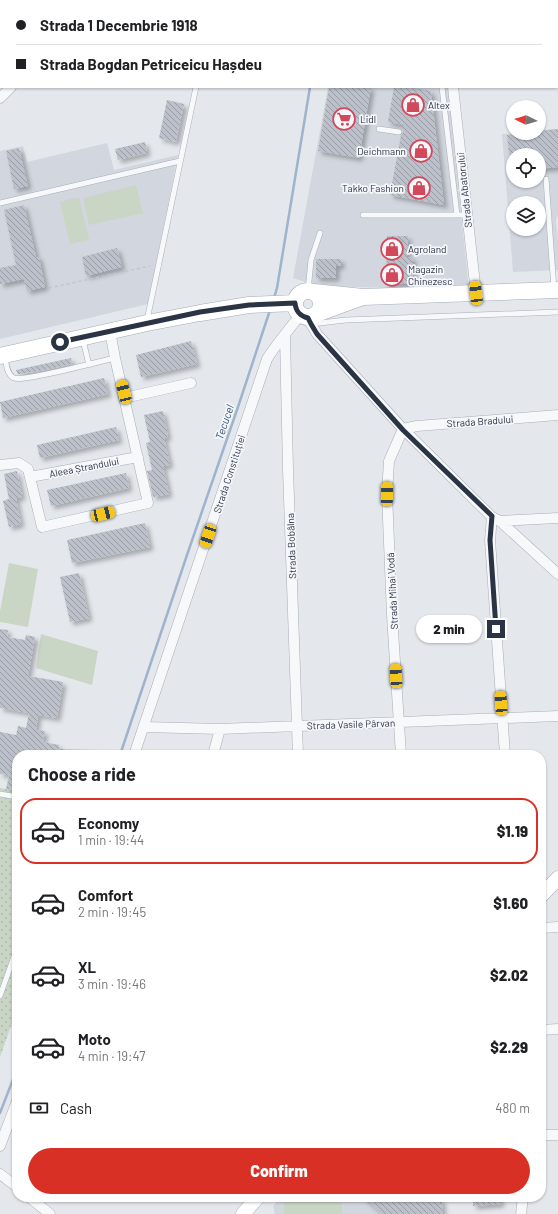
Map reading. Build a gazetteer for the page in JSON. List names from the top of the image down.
{
  "streets": {
    "street": [
      "Strada Abatorului",
      "Strada Bradului",
      "Aleea Ștrandului",
      "Strada Constituției",
      "Strada Bobâlna",
      "Strada Mihai Vodă",
      "Strada Vasile Pârvan"
    ]
  },
  "crossings": [
    ["Strada Bradului", "Strada Mihai Vodă"],
    ["Strada Constituției", "Strada Bobâlna"],
    ["Strada Constituției", "Strada Vasile Pârvan"],
    ["Strada Bobâlna", "Strada Vasile Pârvan"],
    ["Strada Mihai Vodă", "Strada Vasile Pârvan"]
  ],
  "water": ["Tecucel"],
  "places": {
    "shop": [
      "Altex",
      "Deichmann",
      "Takko Fashion",
      "Agroland",
      "Magazin Chinezesc"
    ],
    "supermarket": ["Lidl"]
  },
  "north": "left",
  "page": {
    "banner": ["Strada 1 Decembrie 1918", "Strada Bogdan Petriceicu Hașdeu"],
    "bubble": "2 min",
    "heading": "Choose a ride",
    "list": [
      {
        "name": "Economy",
        "note": "1 min · 19:44",
        "value": "$1.19"
      },
      {
        "name": "Comfort",
        "note": "2 min · 19:45",
        "value": "$1.60"
      },
      {
        "name": "XL",
        "note": "3 min · 19:46",
        "value": "$2.02"
      },
      {
        "name": "Moto",
        "note": "4 min · 19:47",
        "value": "$2.29"
      }
    ],
    "pay": ["Cash", "480 m"],
    "buttons": "Confirm"
  }
}
